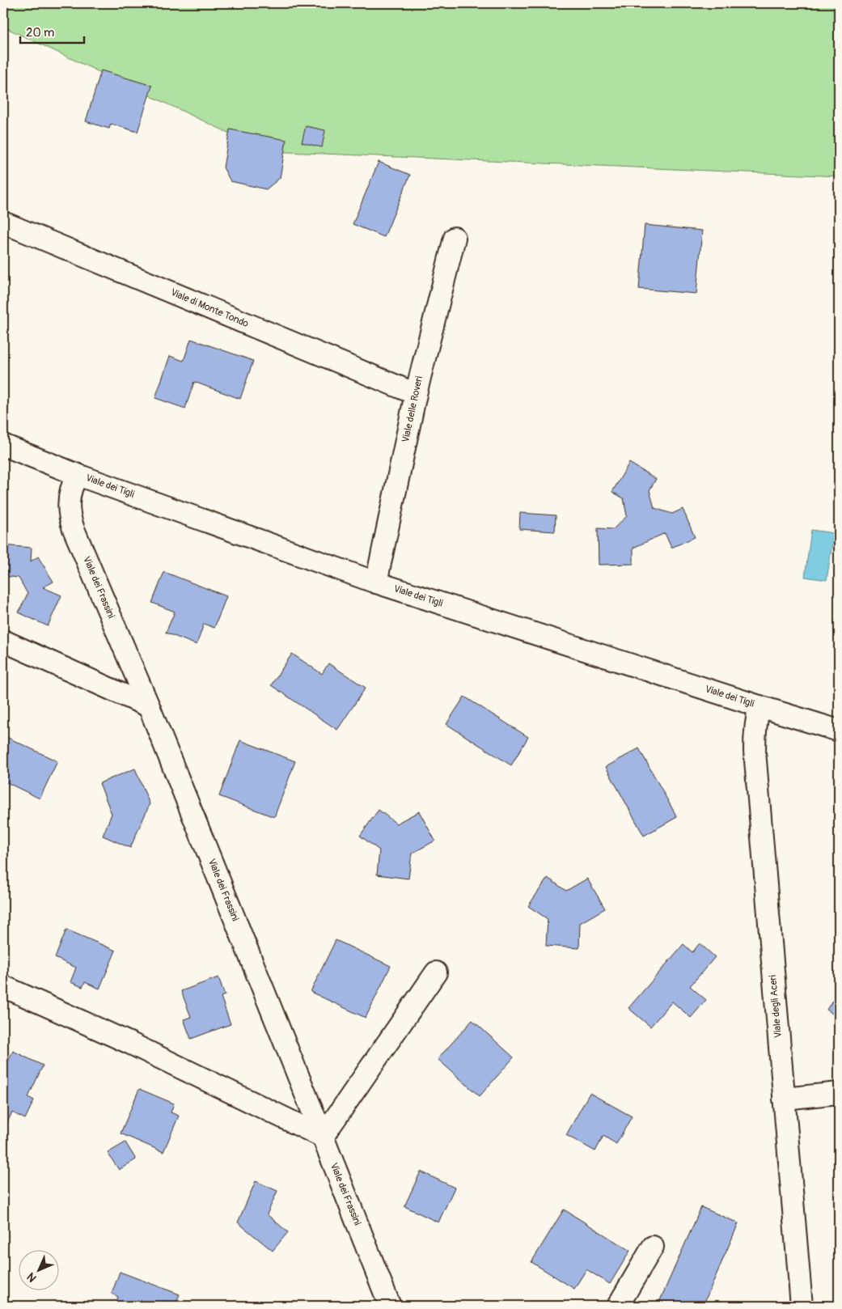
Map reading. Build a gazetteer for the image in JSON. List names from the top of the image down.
{
  "streets": {
    "street": [
      "Viale di Monte Tondo",
      "Viale delle Roveri",
      "Viale dei Tigli",
      "Viale dei Frassini",
      "Viale degli Aceri"
    ]
  },
  "crossings": [
    ["Viale di Monte Tondo", "Viale delle Roveri"],
    ["Viale delle Roveri", "Viale dei Tigli"],
    ["Viale dei Tigli", "Viale dei Frassini"],
    ["Viale dei Tigli", "Viale degli Aceri"]
  ],
  "scale_bar": "20 m",
  "north": "bottom left"
}
